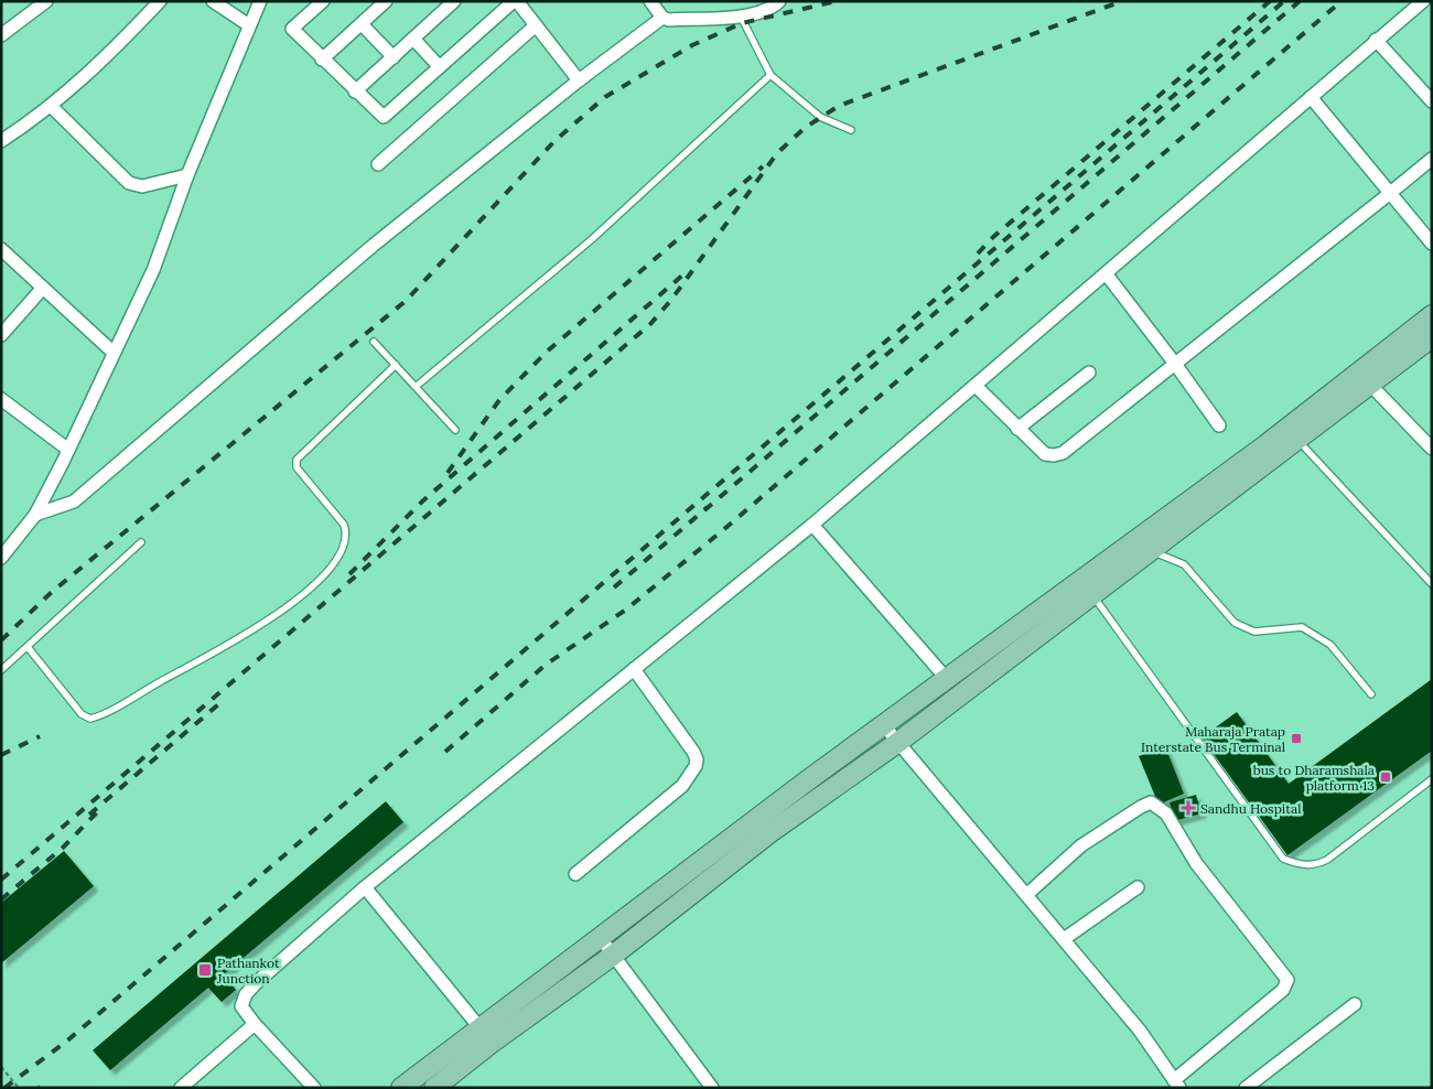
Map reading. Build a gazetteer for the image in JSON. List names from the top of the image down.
{
  "places": {
    "transit": ["Maharaja Pratap Interstate Bus Terminal", "bus to Dharamshala platform 13", "Pathankot Junction"],
    "health": ["Sandhu Hospital"]
  }
}
